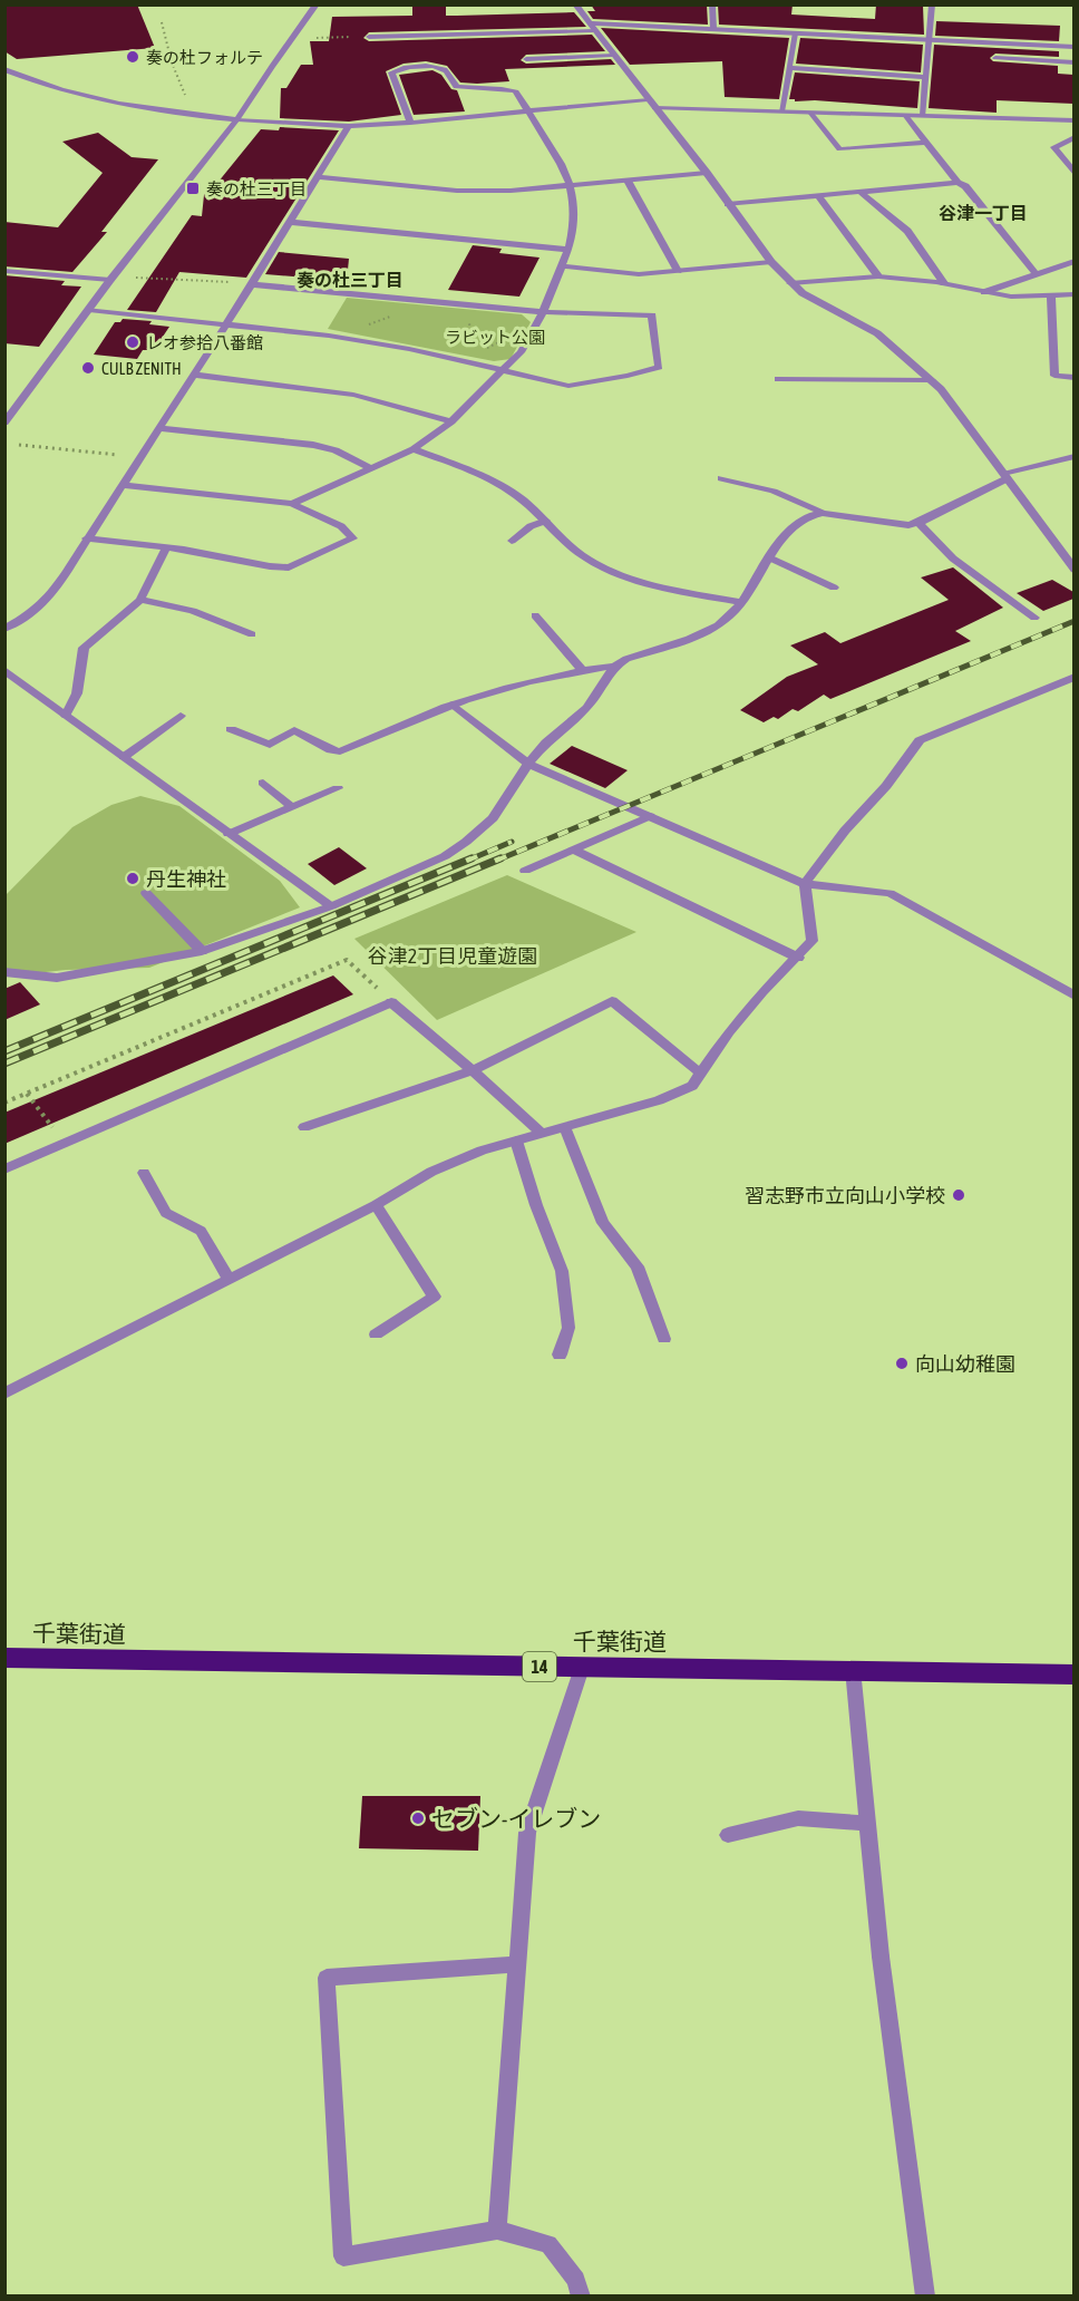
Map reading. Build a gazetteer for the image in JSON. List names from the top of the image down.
{
  "streets": {
    "highway": ["千葉街道", "14"]
  },
  "districts": ["谷津一丁目", "奏の杜三丁目"],
  "parks": ["ラビット公園", "谷津2丁目児童遊園"],
  "places": {
    "other": [
      "奏の杜フォルテ",
      "レオ参拾八番館",
      "CULB ZENITH",
      "丹生神社",
      "習志野市立向山小学校",
      "向山幼稚園",
      "セブン-イレブン"
    ],
    "transit": ["奏の杜三丁目"]
  }
}
